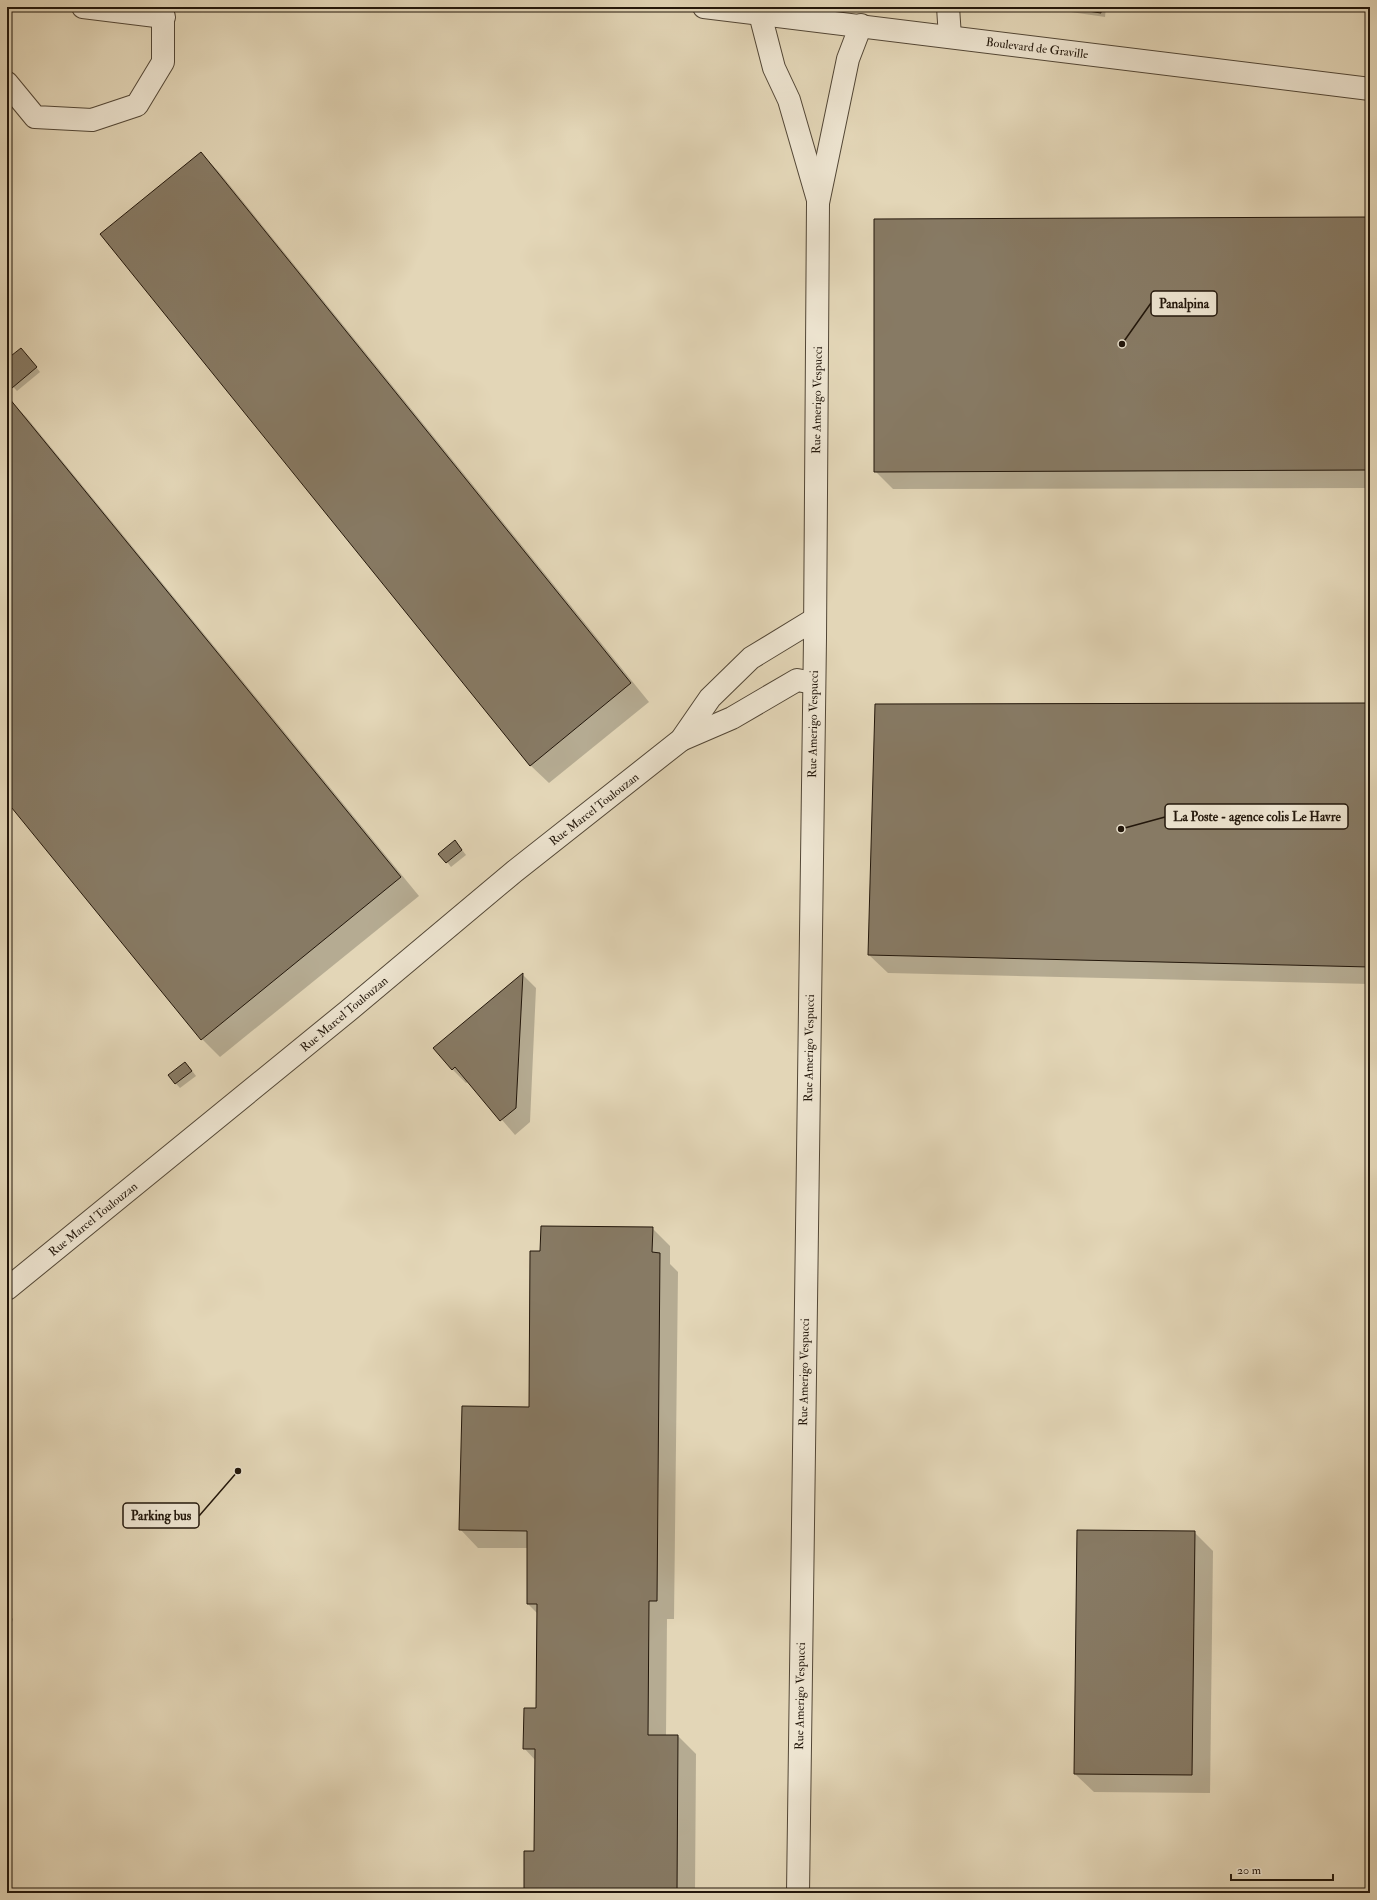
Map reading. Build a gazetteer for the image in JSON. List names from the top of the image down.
{
  "streets": {
    "street": ["Boulevard de Graville", "Rue Amerigo Vespucci", "Rue Marcel Toulouzan"]
  },
  "crossings": [
    ["Boulevard de Graville", "Rue Amerigo Vespucci"],
    ["Rue Amerigo Vespucci", "Rue Marcel Toulouzan"]
  ],
  "places": ["Panalpina", "La Poste - agence colis Le Havre", "Parking bus"],
  "scale_bar": "20 m"
}
